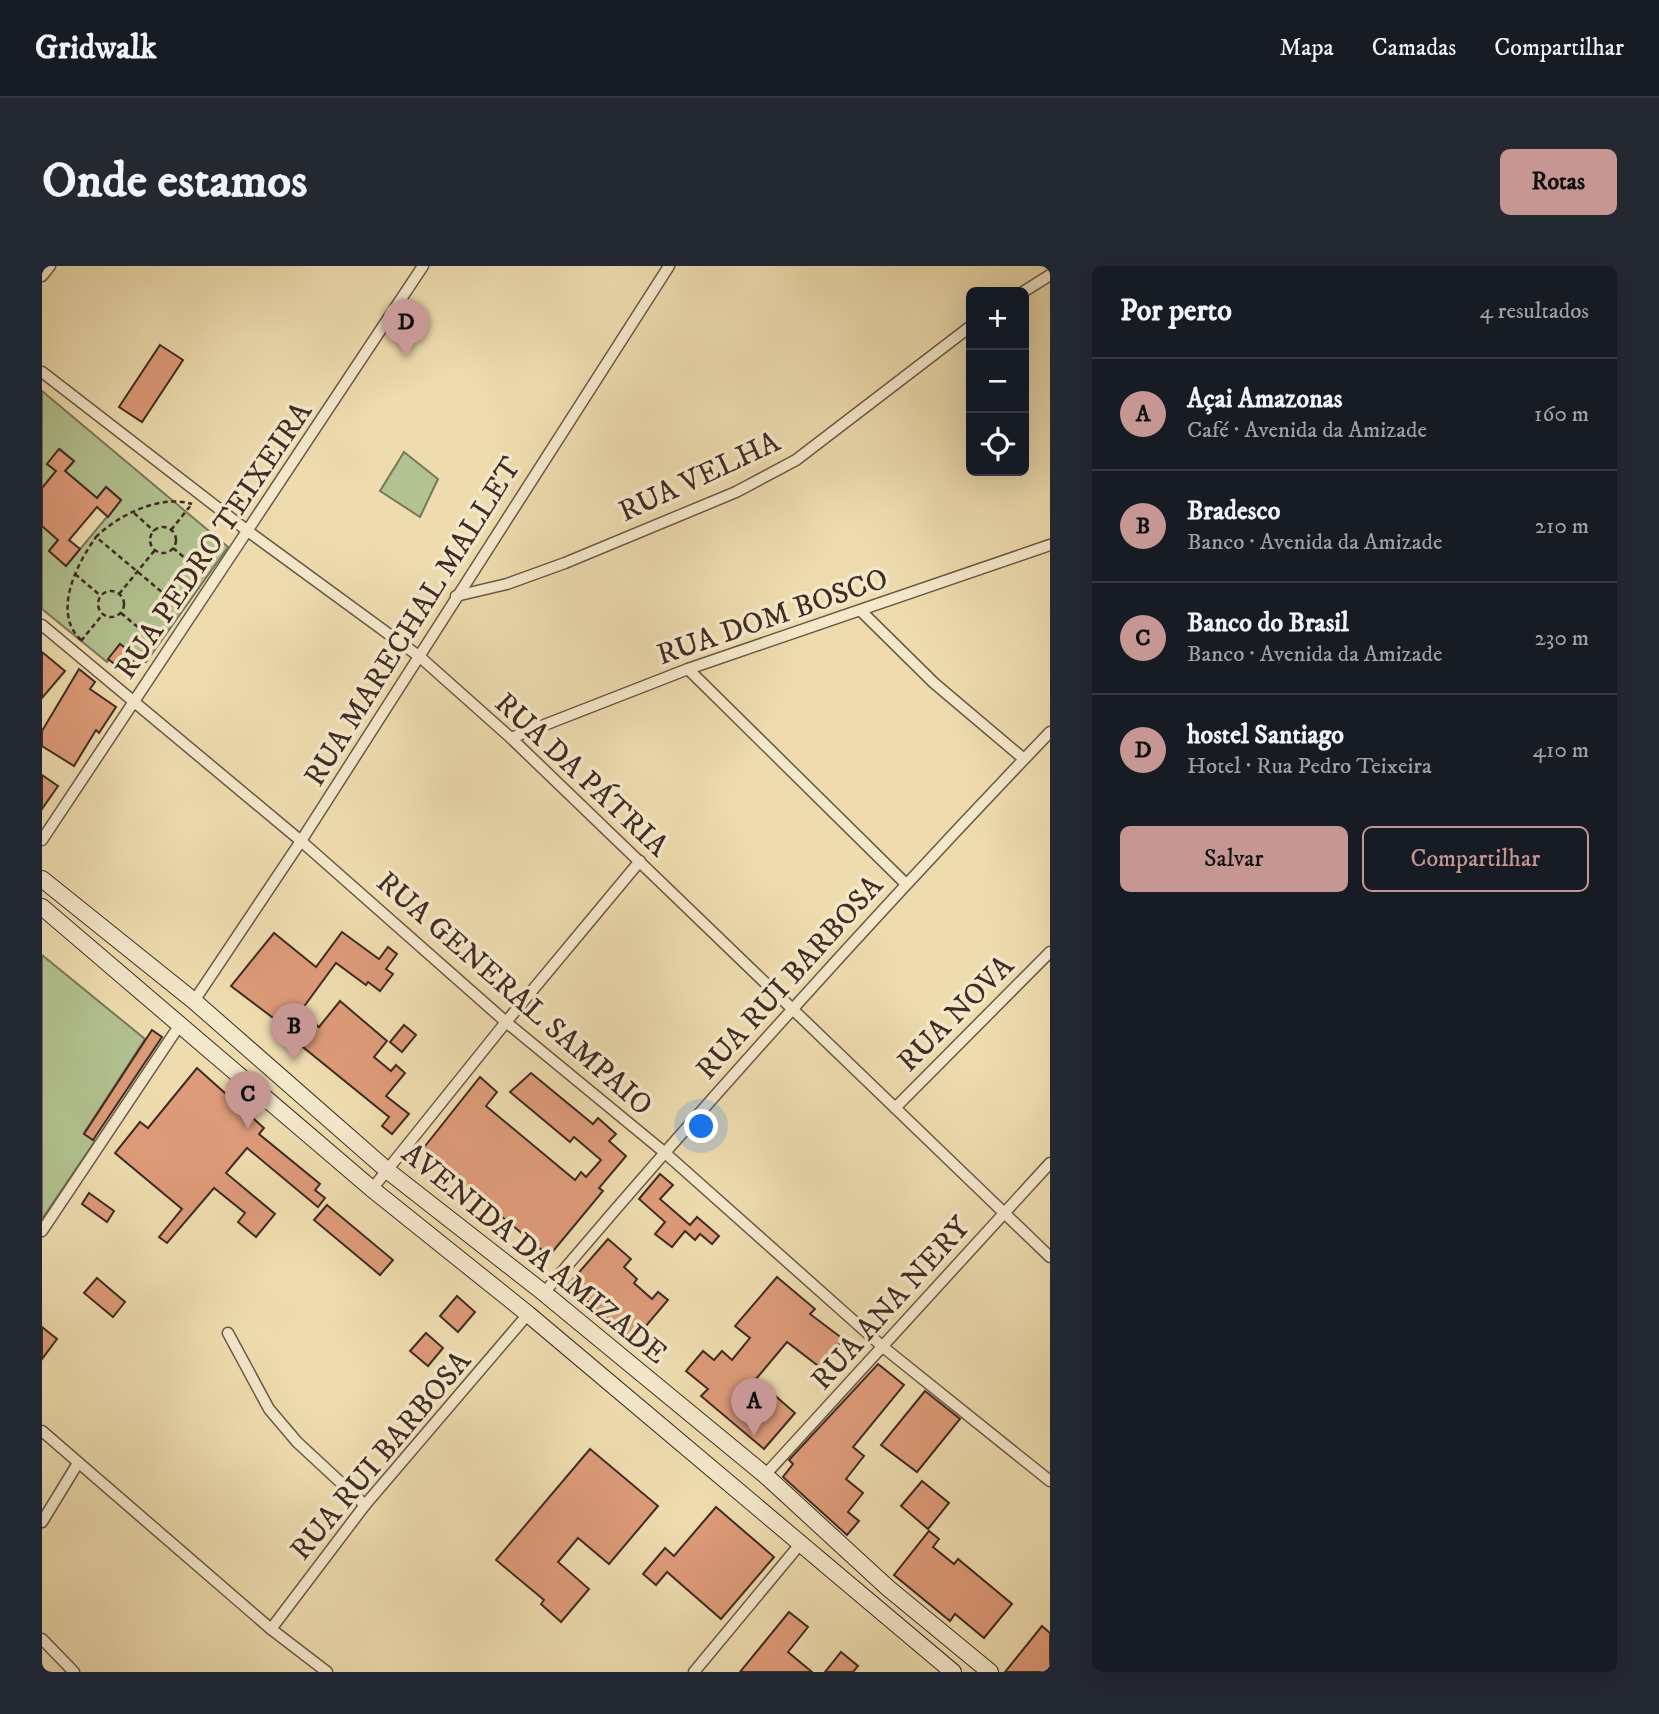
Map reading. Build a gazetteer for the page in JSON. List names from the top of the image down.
{
  "streets": {
    "main road": ["AVENIDA DA AMIZADE"],
    "street": [
      "RUA VELHA",
      "RUA PEDRO TEIXEIRA",
      "RUA DOM BOSCO",
      "RUA MARECHAL MALLET",
      "RUA DA PÁTRIA",
      "RUA RUI BARBOSA",
      "RUA GENERAL SAMPAIO",
      "RUA NOVA",
      "RUA ANA NERY"
    ]
  },
  "crossings": [
    ["RUA VELHA", "RUA MARECHAL MALLET"],
    ["RUA PEDRO TEIXEIRA", "RUA DA PÁTRIA"],
    ["RUA PEDRO TEIXEIRA", "RUA GENERAL SAMPAIO"],
    ["RUA DOM BOSCO", "RUA DA PÁTRIA"],
    ["RUA MARECHAL MALLET", "RUA DA PÁTRIA"],
    ["RUA MARECHAL MALLET", "RUA GENERAL SAMPAIO"],
    ["RUA MARECHAL MALLET", "AVENIDA DA AMIZADE"],
    ["RUA DA PÁTRIA", "RUA RUI BARBOSA"],
    ["RUA DA PÁTRIA", "RUA NOVA"],
    ["RUA DA PÁTRIA", "RUA ANA NERY"],
    ["RUA RUI BARBOSA", "RUA GENERAL SAMPAIO"],
    ["RUA RUI BARBOSA", "AVENIDA DA AMIZADE"],
    ["RUA GENERAL SAMPAIO", "RUA ANA NERY"],
    ["AVENIDA DA AMIZADE", "RUA ANA NERY"]
  ],
  "page": {
    "header": "Gridwalk",
    "nav": ["Mapa", "Camadas", "Compartilhar"],
    "buttons": [
      "Rotas",
      ["Salvar", "Compartilhar"]
    ],
    "title": "Onde estamos",
    "heading": ["Por perto", "4 resultados"],
    "map_buttons": ["+", "−"],
    "pins": [
      "D",
      "B",
      "C",
      "A"
    ],
    "list": [
      {
        "mark": "A",
        "name": "Açai Amazonas",
        "note": "Café · Avenida da Amizade",
        "value": "160 m"
      },
      {
        "mark": "B",
        "name": "Bradesco",
        "note": "Banco · Avenida da Amizade",
        "value": "210 m"
      },
      {
        "mark": "C",
        "name": "Banco do Brasil",
        "note": "Banco · Avenida da Amizade",
        "value": "230 m"
      },
      {
        "mark": "D",
        "name": "hostel Santiago",
        "note": "Hotel · Rua Pedro Teixeira",
        "value": "410 m"
      }
    ]
  }
}
